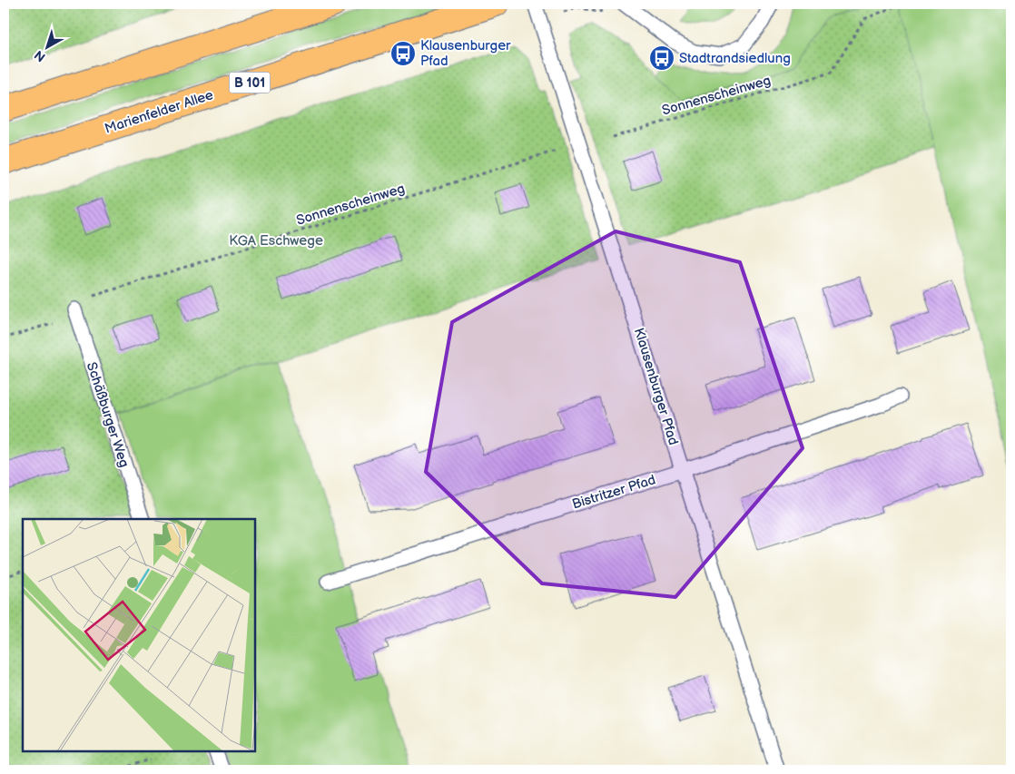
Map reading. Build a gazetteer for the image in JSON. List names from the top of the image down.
{
  "streets": {
    "main road": ["B 101", "Marienfelder Allee"],
    "lane": ["Klausenburger Pfad", "Schäßburger Weg", "Bistritzer Pfad"],
    "path": ["Sonnenscheinweg"]
  },
  "crossings": [
    ["Sonnenscheinweg", "Klausenburger Pfad"],
    ["Sonnenscheinweg", "Schäßburger Weg"],
    ["Klausenburger Pfad", "Bistritzer Pfad"]
  ],
  "parks": ["KGA Eschwege"],
  "places": {
    "bus stop": ["Klausenburger Pfad", "Stadtrandsiedlung"]
  },
  "north": "bottom left"
}
